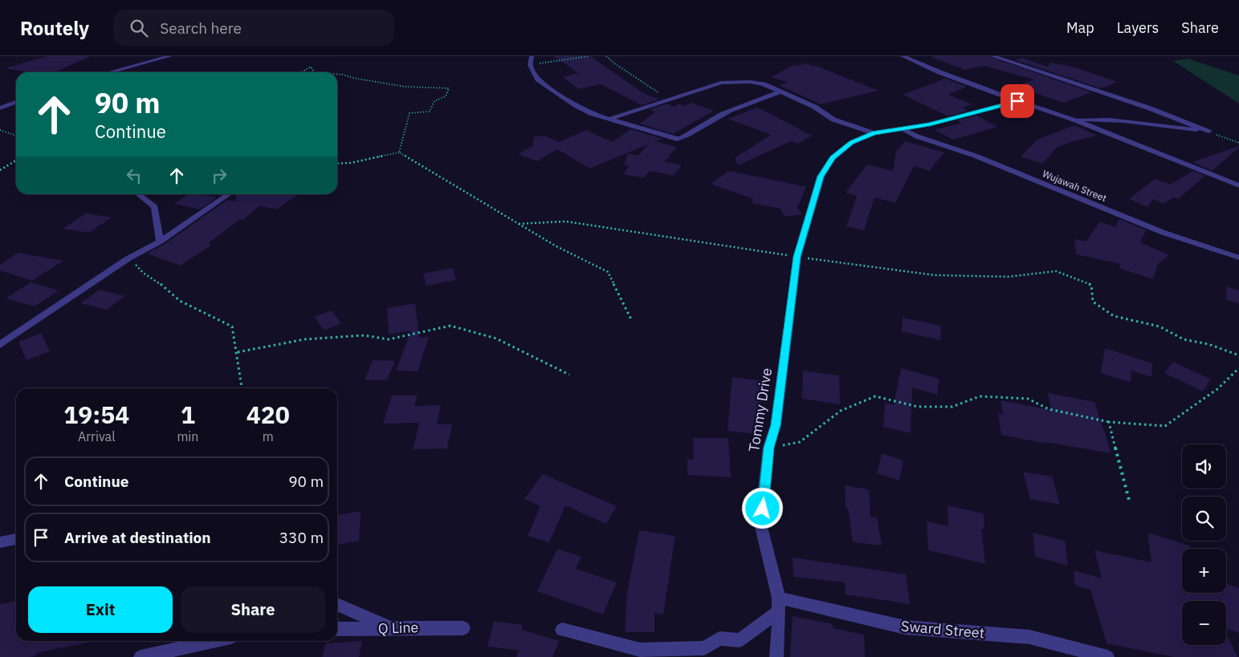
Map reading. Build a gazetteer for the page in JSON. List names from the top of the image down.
{
  "streets": {
    "street": [
      "Wujawah Street",
      "Tommy Drive",
      "Q Line",
      "Sward Street"
    ]
  },
  "crossings": [
    ["Tommy Drive", "Sward Street"]
  ],
  "page": {
    "header": "Routely",
    "search": "Search here",
    "nav": ["Map", "Layers", "Share"],
    "turn": ["90 m", "Continue"],
    "eta": [
      "19:54",
      "Arrival",
      "1",
      "min",
      "420",
      "m"
    ],
    "map_buttons": ["+", "−"],
    "list": [
      {
        "name": "Continue",
        "value": "90 m"
      },
      {
        "name": "Arrive at destination",
        "value": "330 m"
      }
    ],
    "buttons": ["Exit", "Share"]
  }
}
